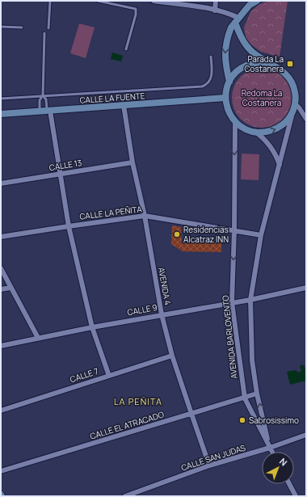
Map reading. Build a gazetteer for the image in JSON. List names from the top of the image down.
{
  "streets": {
    "main road": ["CALLE LA FUENTE"],
    "street": [
      "CALLE 13",
      "CALLE LA PEÑITA",
      "AVENIDA 4",
      "CALLE 9",
      "AVENIDA BARLOVENTO",
      "CALLE 7",
      "CALLE EL ATRACADO",
      "CALLE SAN JUDAS"
    ]
  },
  "crossings": [
    ["CALLE LA FUENTE", "AVENIDA 4"],
    ["CALLE LA FUENTE", "AVENIDA BARLOVENTO"],
    ["CALLE 13", "AVENIDA 4"],
    ["CALLE LA PEÑITA", "AVENIDA 4"],
    ["CALLE LA PEÑITA", "AVENIDA BARLOVENTO"],
    ["AVENIDA 4", "CALLE 9"],
    ["AVENIDA 4", "CALLE 7"],
    ["AVENIDA 4", "CALLE EL ATRACADO"],
    ["AVENIDA 4", "CALLE SAN JUDAS"],
    ["CALLE 9", "AVENIDA BARLOVENTO"],
    ["AVENIDA BARLOVENTO", "CALLE EL ATRACADO"],
    ["AVENIDA BARLOVENTO", "CALLE SAN JUDAS"]
  ],
  "districts": ["LA PEÑITA"],
  "parks": ["Redoma La Costanera"],
  "places": {
    "transit": ["Parada La Costanera"],
    "other": ["Residencias Alcatraz INN", "Sabrosissimo"]
  },
  "north": "top right"
}
